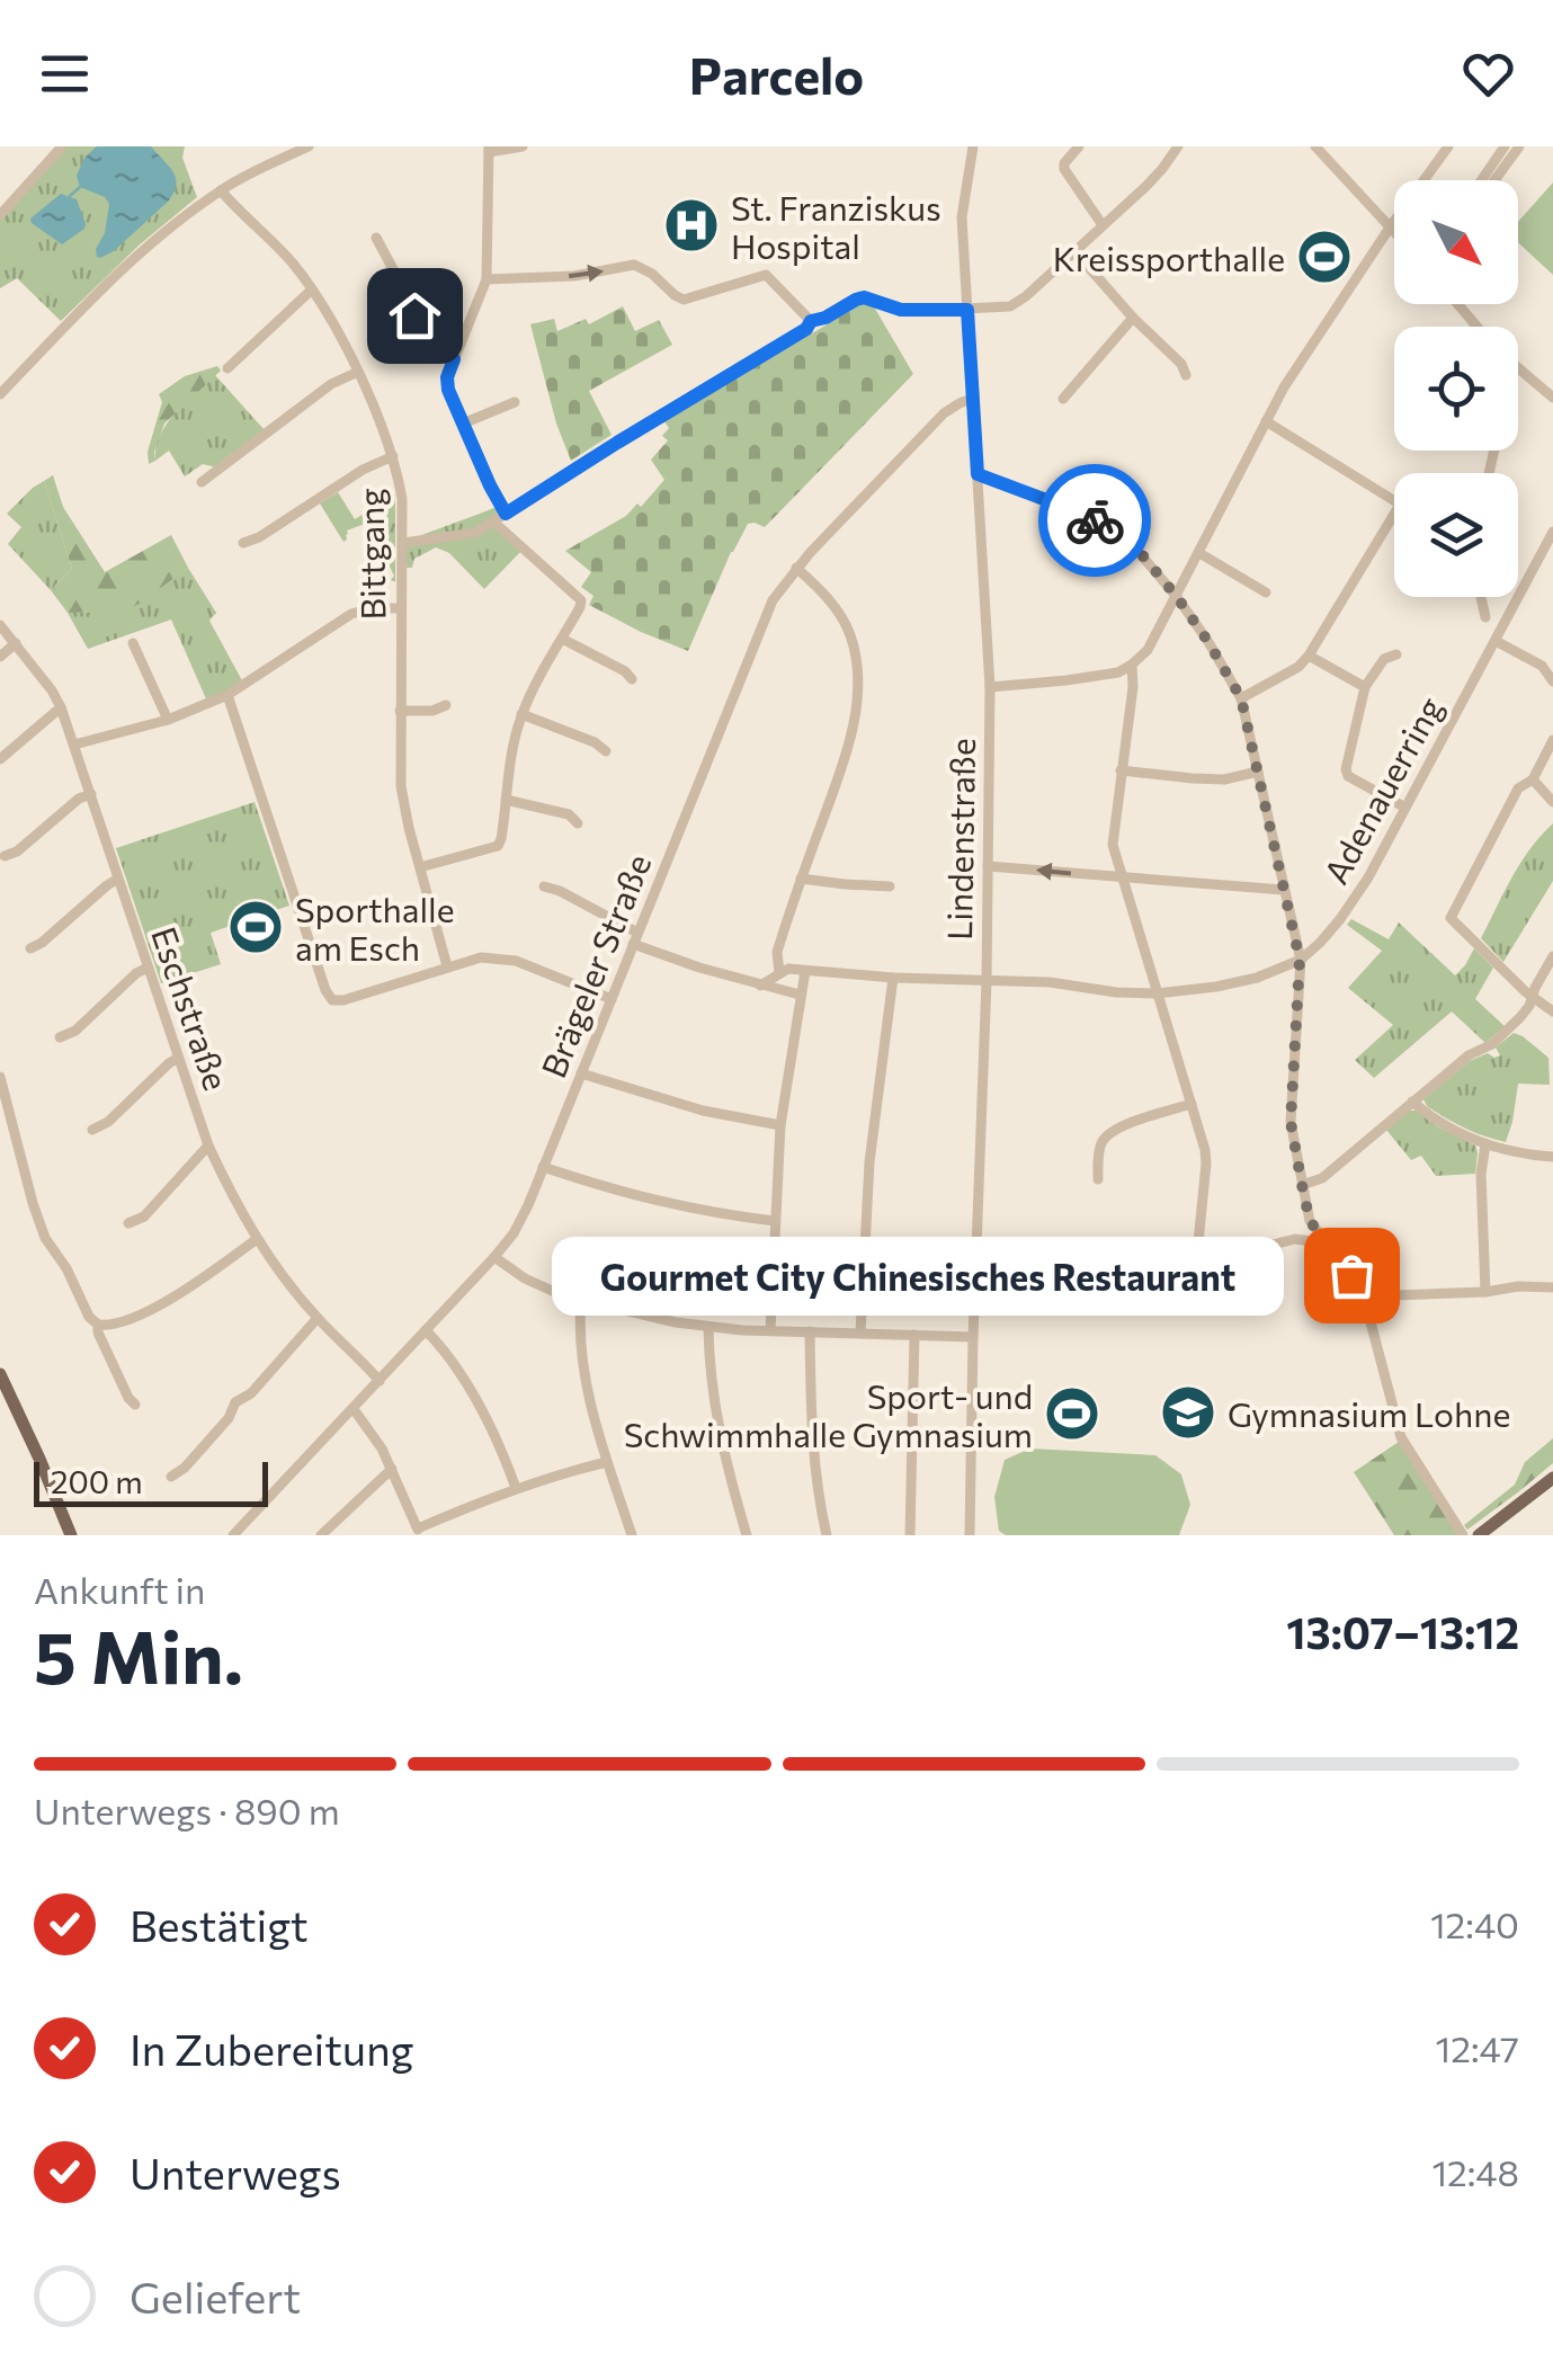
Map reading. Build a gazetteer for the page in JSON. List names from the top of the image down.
{
  "streets": {
    "street": [
      "Bittgang",
      "Adenauerring",
      "Lindenstraße",
      "Brägeler Straße",
      "Eschstraße"
    ]
  },
  "crossings": [
    ["Adenauerring", "Lindenstraße"],
    ["Lindenstraße", "Brägeler Straße"],
    ["Brägeler Straße", "Eschstraße"]
  ],
  "places": {
    "hospital": ["St. Franziskus Hospital"],
    "sports": ["Kreissporthalle", "Sporthalle am Esch", "Sport- und Schwimmhalle Gymnasium"],
    "other": ["Gourmet City Chinesisches Restaurant"],
    "school or university": ["Gymnasium Lohne"]
  },
  "scale_bar": "200 m",
  "north": "bottom right",
  "page": {
    "header": "Parcelo",
    "bubble": "Gourmet City Chinesisches Restaurant",
    "scale": "200 m",
    "heading": ["5 Min.", "Ankunft in", "13:07–13:12"],
    "bar": "Unterwegs · 890 m",
    "list": [
      ["Bestätigt", "12:40"],
      ["In Zubereitung", "12:47"],
      ["Unterwegs", "12:48"],
      "Geliefert"
    ]
  }
}
